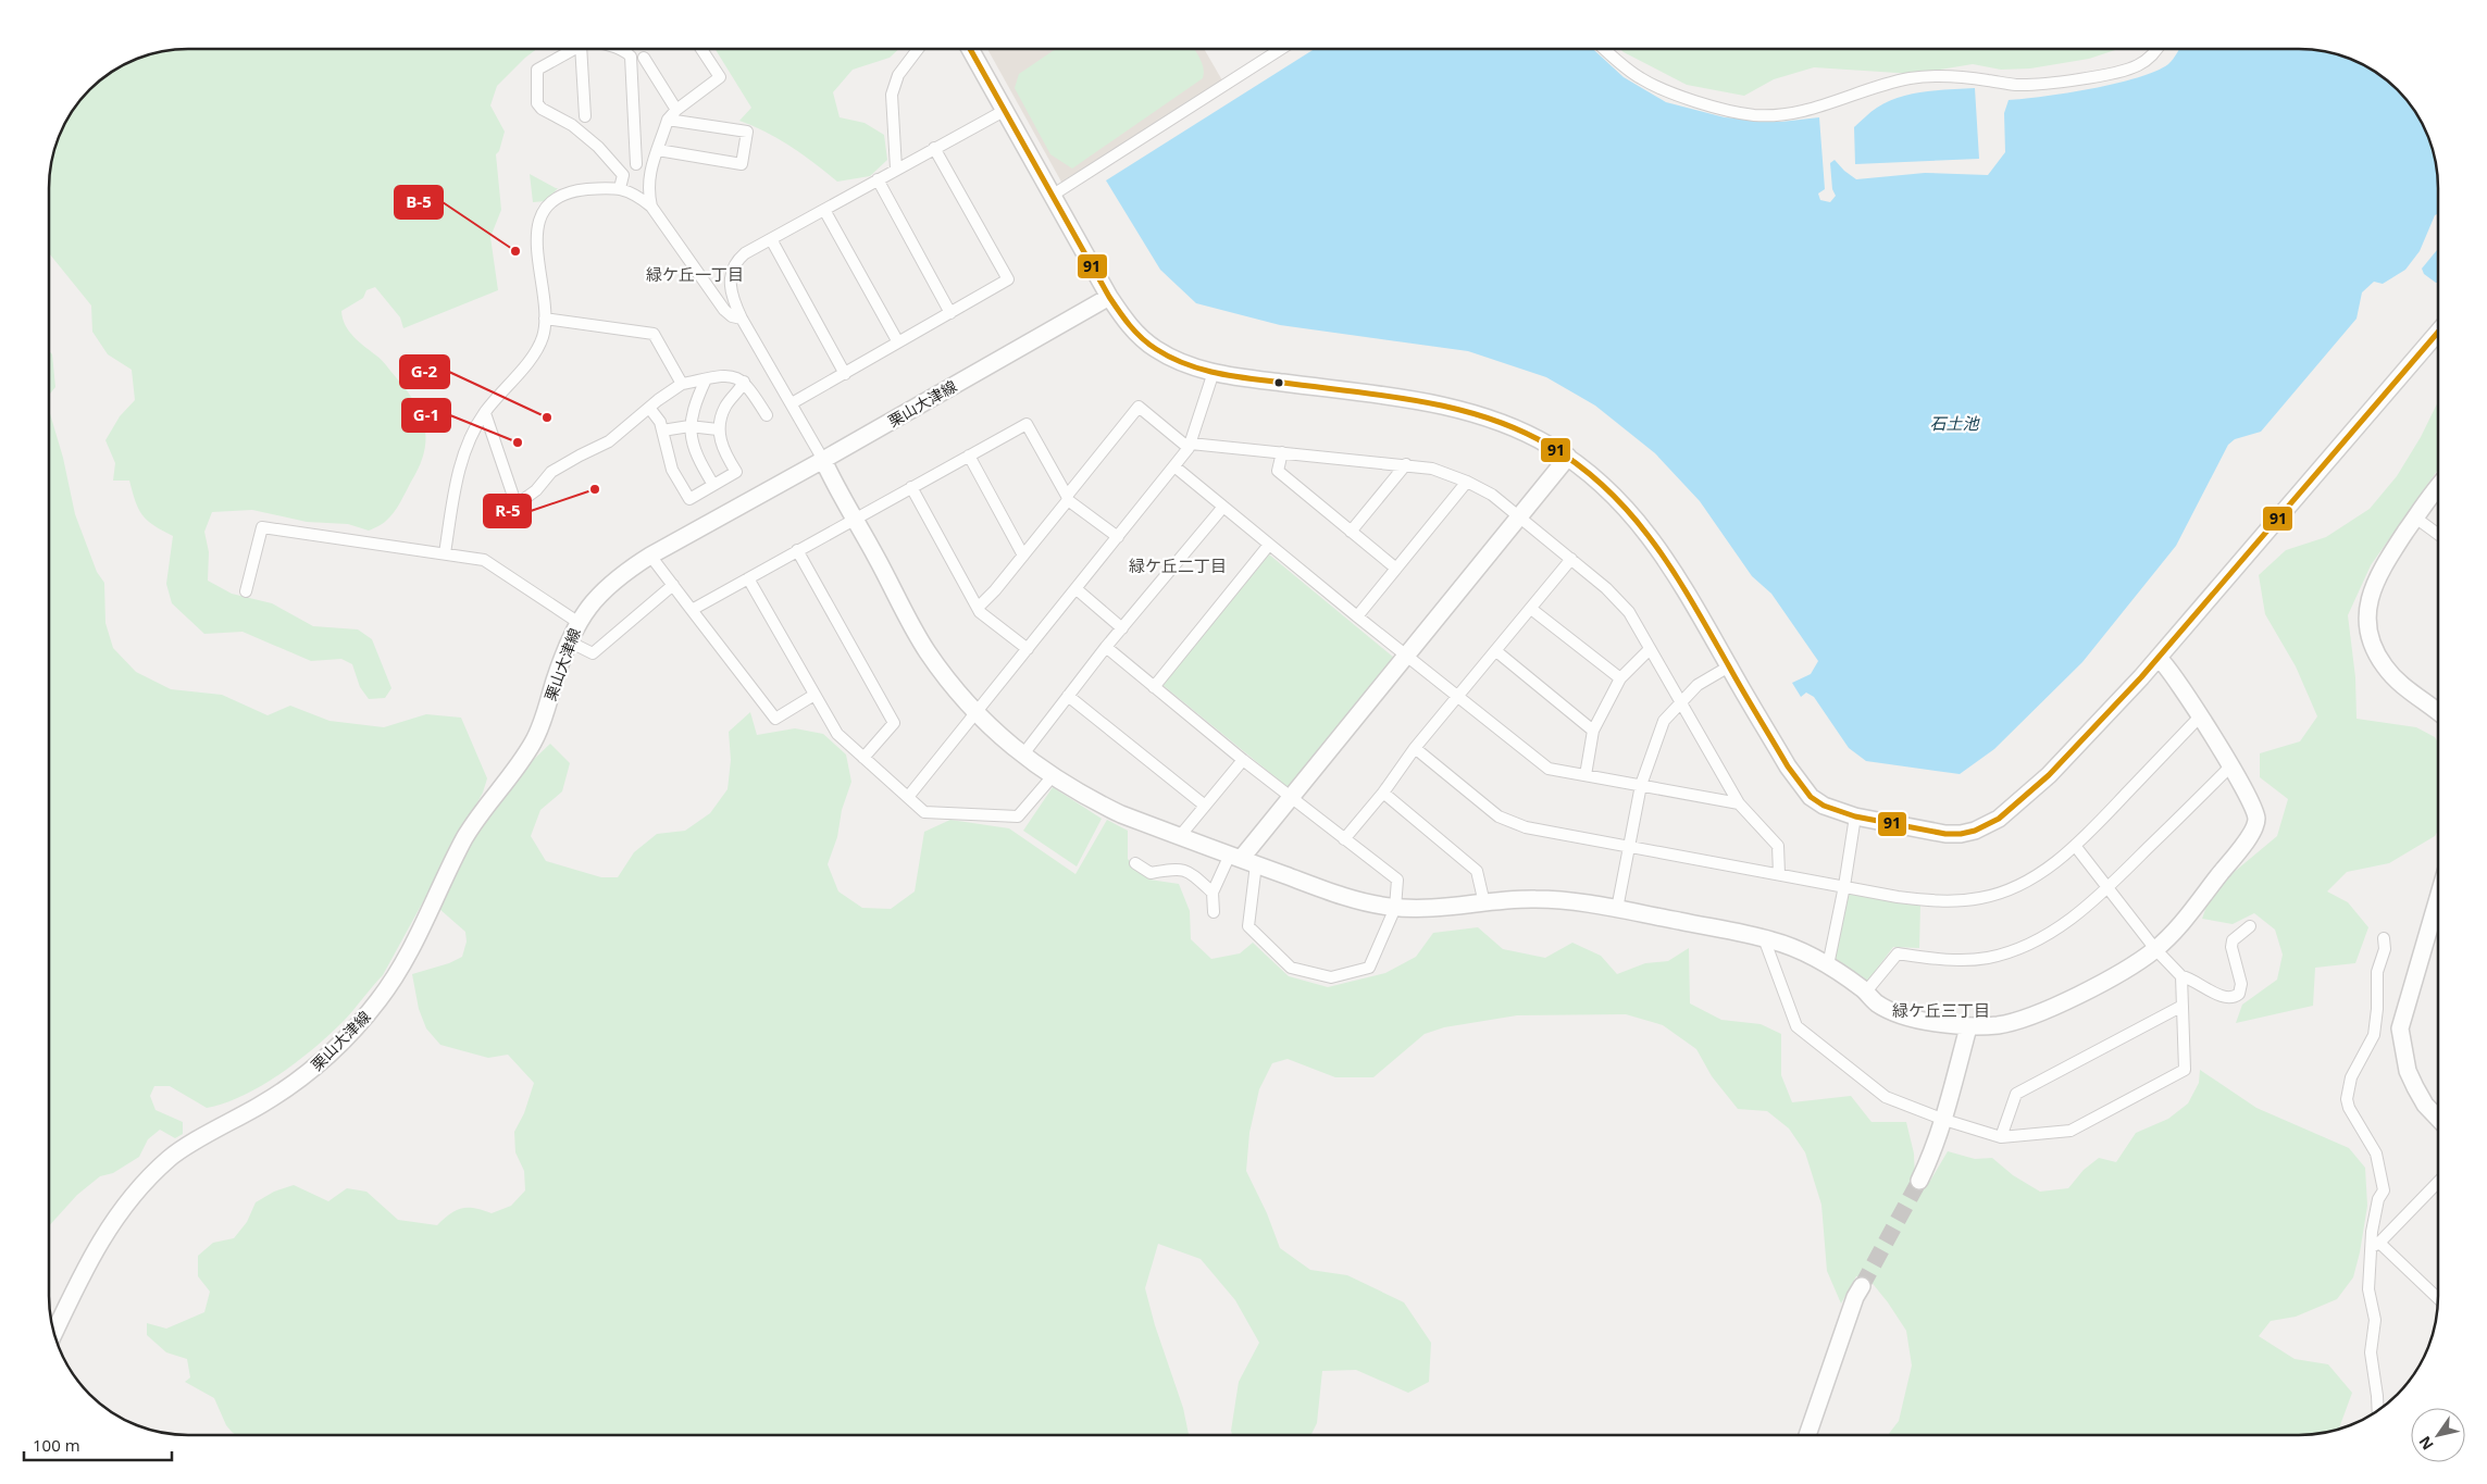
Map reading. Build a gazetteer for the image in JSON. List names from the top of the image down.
{
  "streets": {
    "street": ["栗山大津線"]
  },
  "districts": ["緑ケ丘一丁目", "緑ケ丘二丁目", "緑ケ丘三丁目"],
  "water": ["石土池"],
  "places": [
    "B-5",
    "G-2",
    "G-1",
    "R-5"
  ],
  "lines": ["transit line 91"],
  "scale_bar": "100 m",
  "north": "bottom left"
}
